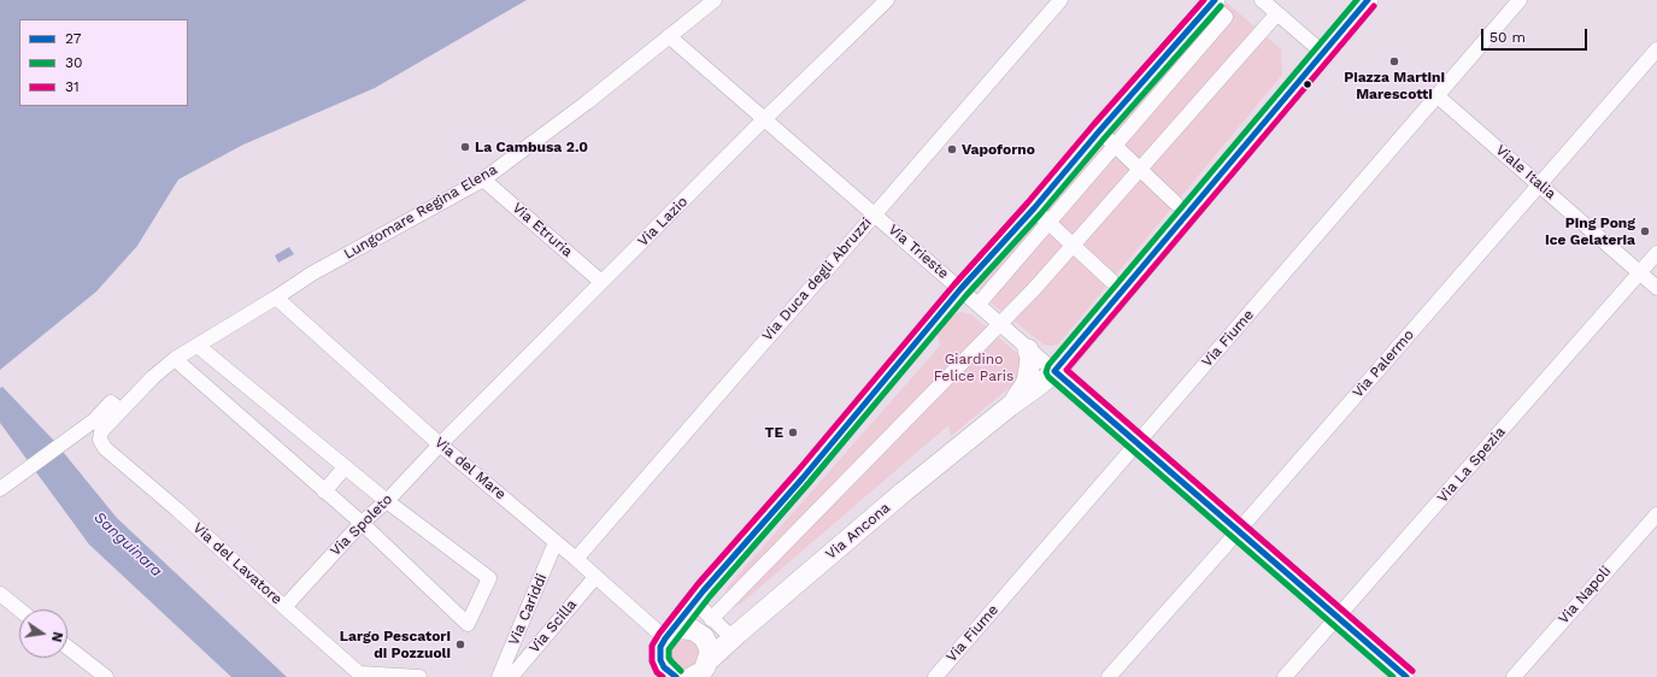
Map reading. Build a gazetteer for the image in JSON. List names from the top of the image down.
{
  "streets": {
    "street": [
      "Viale Italia",
      "Lungomare Regina Elena",
      "Via Lazio",
      "Via Etruria",
      "Via Trieste",
      "Via Duca degli Abruzzi",
      "Via Fiume",
      "Via Palermo",
      "Via La Spezia",
      "Via del Mare",
      "Via Spoleto",
      "Via Ancona",
      "Via del Lavatore",
      "Via Napoli",
      "Via Cariddi",
      "Via Scilla"
    ]
  },
  "crossings": [
    ["Viale Italia", "Via Fiume"],
    ["Viale Italia", "Via Palermo"],
    ["Viale Italia", "Via La Spezia"],
    ["Lungomare Regina Elena", "Via Etruria"],
    ["Lungomare Regina Elena", "Via Trieste"],
    ["Lungomare Regina Elena", "Via del Mare"],
    ["Lungomare Regina Elena", "Via del Lavatore"],
    ["Via Lazio", "Via Etruria"],
    ["Via Lazio", "Via Trieste"],
    ["Via Lazio", "Via del Mare"],
    ["Via Lazio", "Via Spoleto"],
    ["Via Trieste", "Via Duca degli Abruzzi"],
    ["Via Trieste", "Via Fiume"],
    ["Via Trieste", "Via Palermo"],
    ["Via Trieste", "Via La Spezia"],
    ["Via Trieste", "Via Ancona"],
    ["Via Duca degli Abruzzi", "Via del Mare"],
    ["Via del Mare", "Via Spoleto"],
    ["Via del Mare", "Via Cariddi"],
    ["Via del Mare", "Via Scilla"],
    ["Via Spoleto", "Via del Lavatore"]
  ],
  "water": ["Sanguinara"],
  "parks": ["Giardino Felice Paris"],
  "places": [
    "Piazza Martini Marescotti",
    "La Cambusa 2.0",
    "Vapoforno",
    "Ping Pong Ice Gelateria",
    "TE",
    "Largo Pescatori di Pozzuoli"
  ],
  "lines": ["transit line 27", "transit line 30", "transit line 31"],
  "legend": ["27", "30", "31"],
  "scale_bar": "50 m",
  "north": "right"
}
